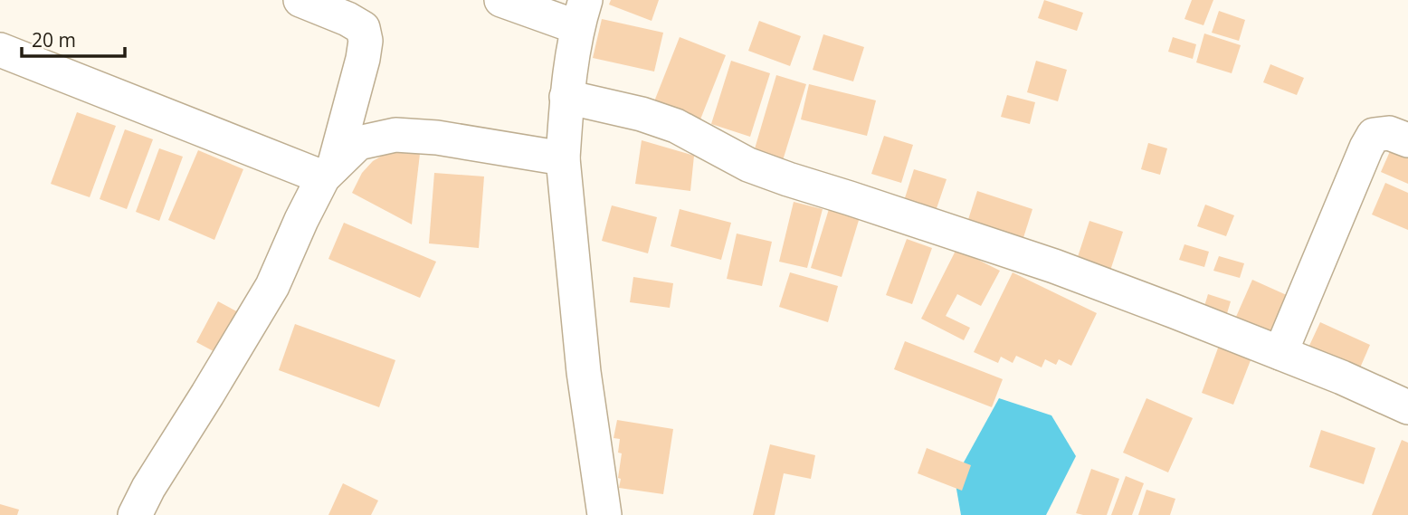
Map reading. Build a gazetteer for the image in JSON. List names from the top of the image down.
{
  "scale_bar": "20 m"
}
